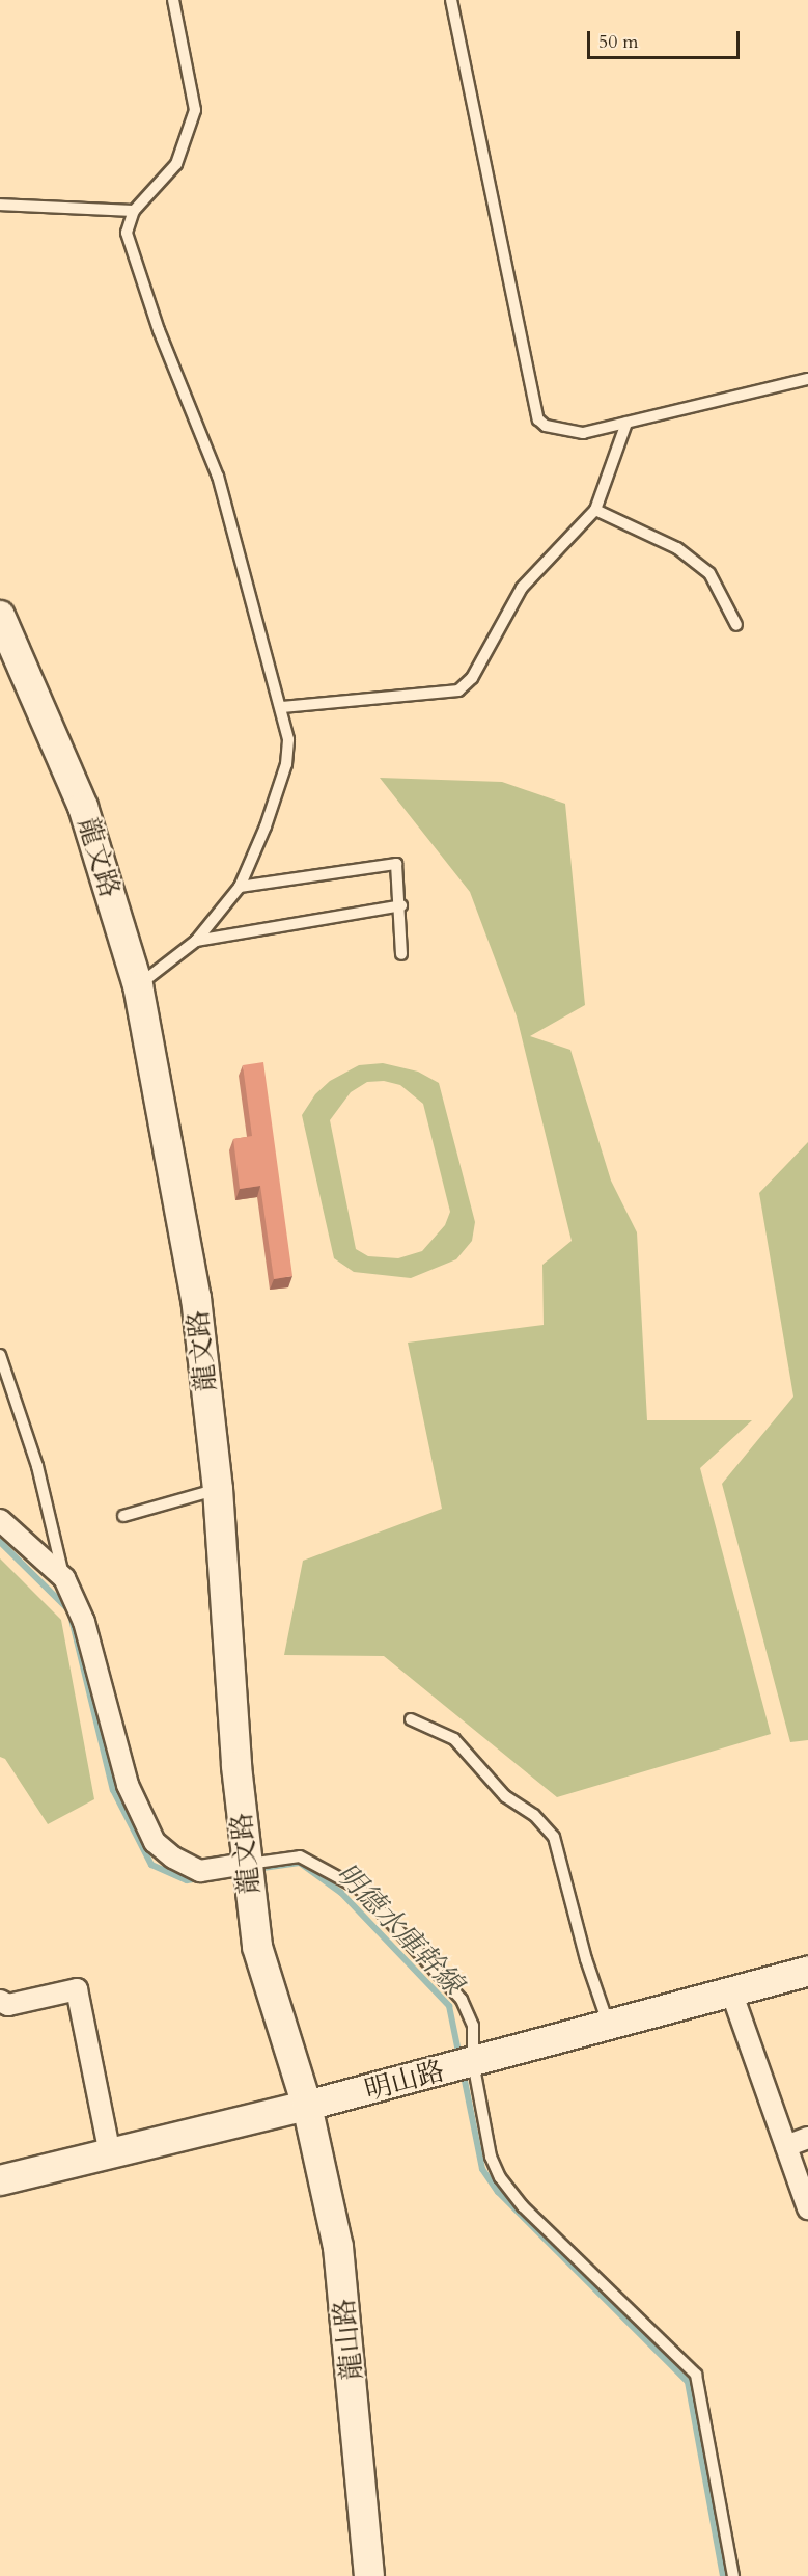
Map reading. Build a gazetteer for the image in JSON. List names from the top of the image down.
{
  "streets": {
    "street": ["龍文路", "明山路", "龍山路"]
  },
  "crossings": [
    ["龍文路", "明山路"],
    ["龍文路", "龍山路"],
    ["明山路", "龍山路"]
  ],
  "water": ["明德水庫幹線"],
  "scale_bar": "50 m"
}
